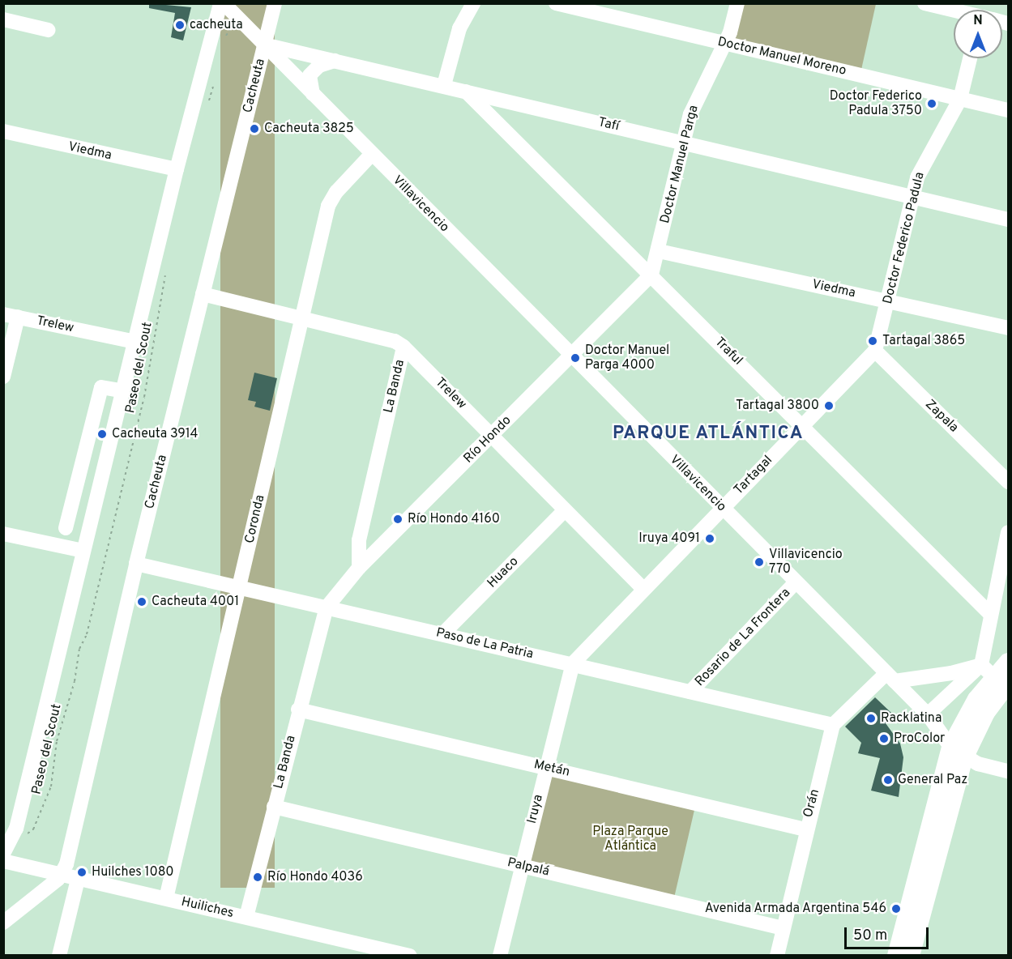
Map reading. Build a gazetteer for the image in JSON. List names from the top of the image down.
{
  "streets": {
    "street": [
      "Doctor Manuel Moreno",
      "Cacheuta",
      "Tafí",
      "Viedma",
      "Doctor Manuel Parga",
      "Villavicencio",
      "Doctor Federico Padula",
      "Trelew",
      "Traful",
      "La Banda",
      "Zapala",
      "Río Hondo",
      "Tartagal",
      "Coronda",
      "Huaco",
      "Rosario de La Frontera",
      "Paso de La Patria",
      "Metán",
      "Orán",
      "Iruya",
      "Palpalá",
      "Huiliches"
    ],
    "path": ["Paseo del Scout"]
  },
  "crossings": [
    ["Doctor Manuel Moreno", "Doctor Manuel Parga"],
    ["Doctor Manuel Moreno", "Doctor Federico Padula"],
    ["Cacheuta", "Tafí"],
    ["Cacheuta", "Villavicencio"],
    ["Cacheuta", "Trelew"],
    ["Cacheuta", "Paso de La Patria"],
    ["Cacheuta", "Huiliches"],
    ["Tafí", "Doctor Manuel Parga"],
    ["Tafí", "Villavicencio"],
    ["Tafí", "Doctor Federico Padula"],
    ["Tafí", "Traful"],
    ["Viedma", "Doctor Manuel Parga"],
    ["Viedma", "Doctor Federico Padula"],
    ["Doctor Manuel Parga", "Traful"],
    ["Doctor Manuel Parga", "Río Hondo"],
    ["Villavicencio", "Río Hondo"],
    ["Villavicencio", "Tartagal"],
    ["Villavicencio", "Coronda"],
    ["Villavicencio", "Rosario de La Frontera"],
    ["Doctor Federico Padula", "Zapala"],
    ["Doctor Federico Padula", "Tartagal"],
    ["Trelew", "La Banda"],
    ["Trelew", "Río Hondo"],
    ["Trelew", "Tartagal"],
    ["Trelew", "Coronda"],
    ["Trelew", "Huaco"],
    ["Traful", "Río Hondo"],
    ["Traful", "Tartagal"],
    ["La Banda", "Río Hondo"],
    ["La Banda", "Paso de La Patria"],
    ["La Banda", "Metán"],
    ["La Banda", "Palpalá"],
    ["La Banda", "Huiliches"],
    ["Zapala", "Tartagal"],
    ["Río Hondo", "Paso de La Patria"],
    ["Tartagal", "Paso de La Patria"],
    ["Tartagal", "Iruya"],
    ["Coronda", "Paso de La Patria"],
    ["Coronda", "Huiliches"],
    ["Huaco", "Paso de La Patria"],
    ["Rosario de La Frontera", "Paso de La Patria"],
    ["Paso de La Patria", "Orán"],
    ["Paso de La Patria", "Iruya"],
    ["Metán", "Orán"],
    ["Metán", "Iruya"],
    ["Orán", "Palpalá"],
    ["Iruya", "Palpalá"]
  ],
  "districts": ["PARQUE ATLÁNTICA"],
  "parks": ["Plaza Parque Atlántica"],
  "places": [
    "cacheuta",
    "Doctor Federico Padula 3750",
    "Cacheuta 3825",
    "Tartagal 3865",
    "Doctor Manuel Parga 4000",
    "Tartagal 3800",
    "Cacheuta 3914",
    "Río Hondo 4160",
    "Iruya 4091",
    "Villavicencio 770",
    "Cacheuta 4001",
    "Racklatina",
    "ProColor",
    "General Paz",
    "Huilches 1080",
    "Río Hondo 4036",
    "Avenida Armada Argentina 546"
  ],
  "scale_bar": "50 m",
  "north": "top"
}
